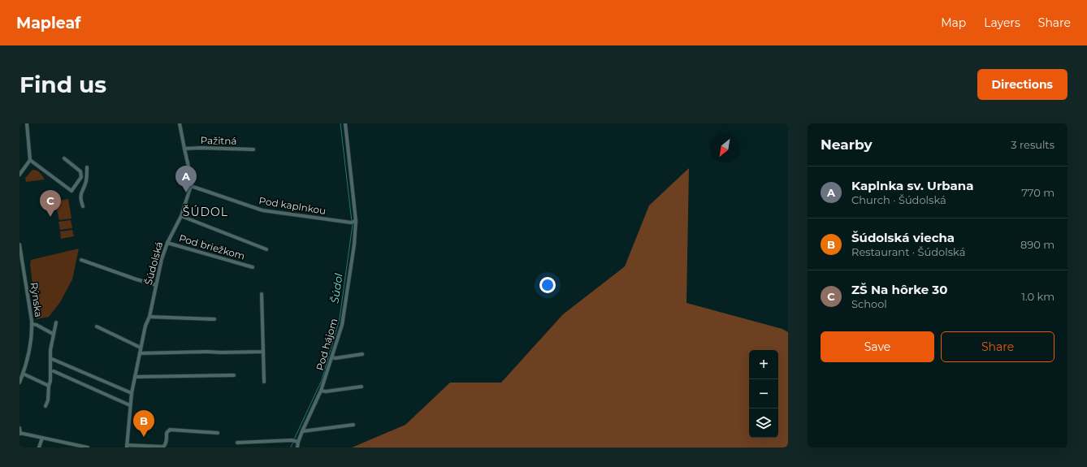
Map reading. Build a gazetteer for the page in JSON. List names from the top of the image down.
{
  "streets": {
    "street": [
      "Pažitná",
      "Pod kaplnkou",
      "Pod briežkom",
      "Šúdolská",
      "Rýnska",
      "Pod hájom"
    ]
  },
  "crossings": [
    ["Pažitná", "Šúdolská"],
    ["Pod kaplnkou", "Šúdolská"],
    ["Pod kaplnkou", "Pod hájom"],
    ["Pod briežkom", "Šúdolská"]
  ],
  "districts": ["ŠÚDOL"],
  "water": ["Šúdol"],
  "north": "bottom left",
  "page": {
    "header": "Mapleaf",
    "nav": ["Map", "Layers", "Share"],
    "buttons": [
      "Directions",
      ["Save", "Share"]
    ],
    "title": "Find us",
    "heading": ["Nearby", "3 results"],
    "pins": ["A", "C", "B"],
    "list": [
      {
        "mark": "A",
        "name": "Kaplnka sv. Urbana",
        "note": "Church · Šúdolská",
        "value": "770 m"
      },
      {
        "mark": "B",
        "name": "Šúdolská viecha",
        "note": "Restaurant · Šúdolská",
        "value": "890 m"
      },
      {
        "mark": "C",
        "name": "ZŠ Na hôrke 30",
        "note": "School",
        "value": "1.0 km"
      }
    ],
    "map_buttons": ["+", "−"]
  }
}
